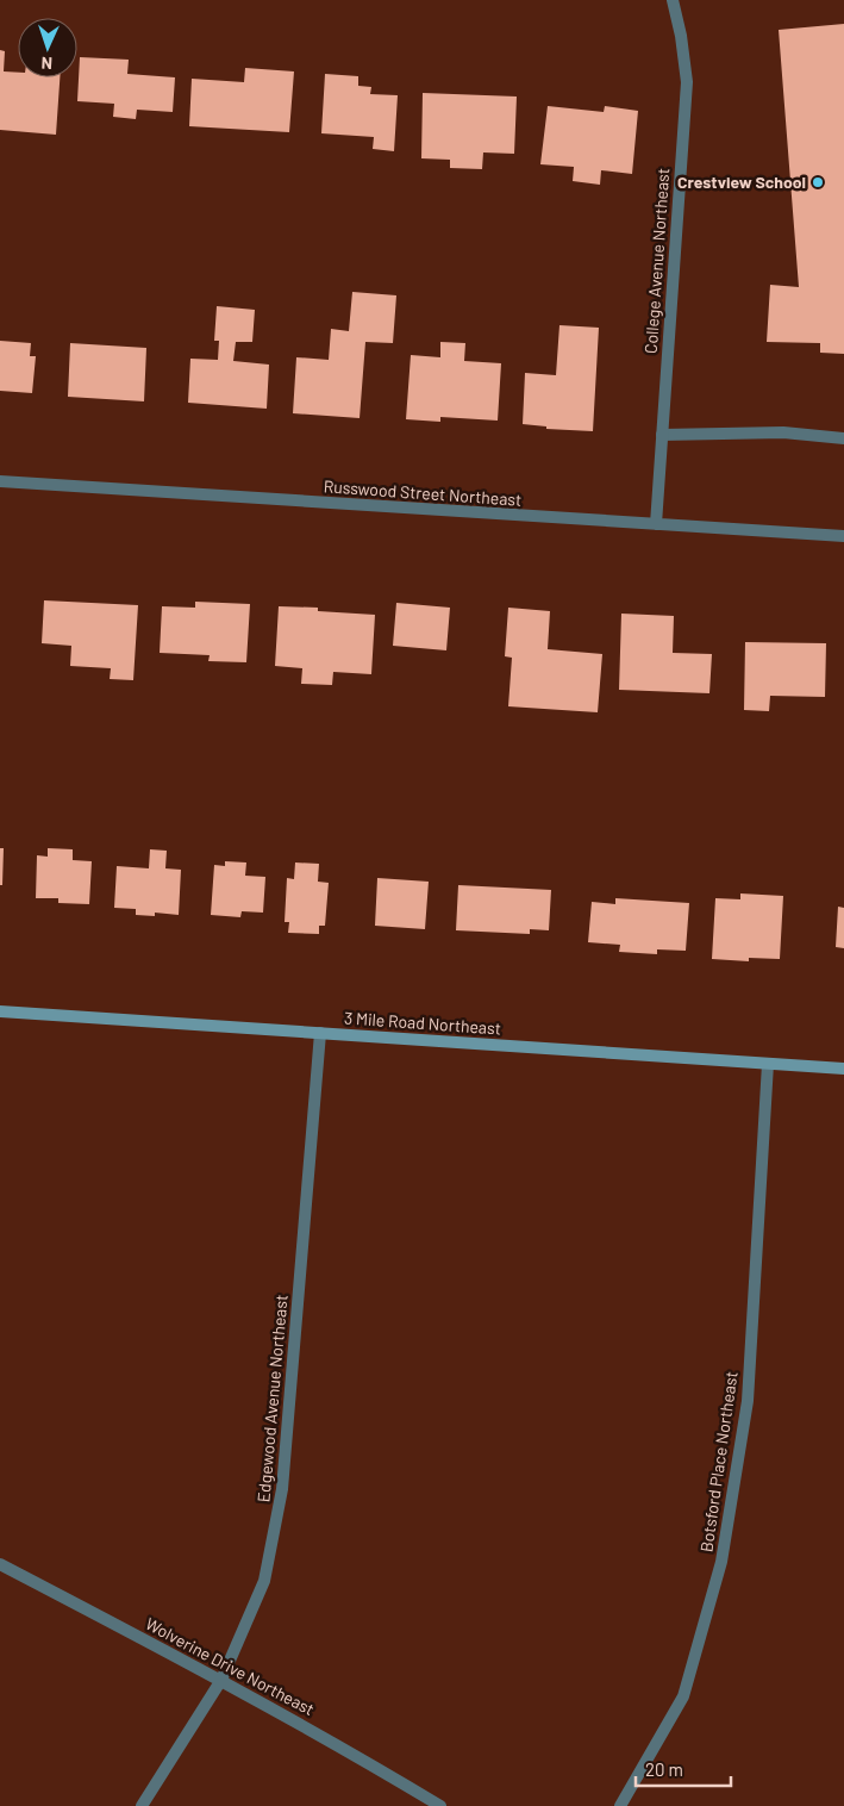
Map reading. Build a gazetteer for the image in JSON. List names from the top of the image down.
{
  "streets": {
    "main road": ["3 Mile Road Northeast"],
    "street": [
      "College Avenue Northeast",
      "Russwood Street Northeast",
      "Edgewood Avenue Northeast",
      "Botsford Place Northeast",
      "Wolverine Drive Northeast"
    ]
  },
  "crossings": [
    ["College Avenue Northeast", "Russwood Street Northeast"],
    ["3 Mile Road Northeast", "Edgewood Avenue Northeast"],
    ["3 Mile Road Northeast", "Botsford Place Northeast"],
    ["Edgewood Avenue Northeast", "Wolverine Drive Northeast"]
  ],
  "places": ["Crestview School"],
  "scale_bar": "20 m",
  "north": "bottom"
}
